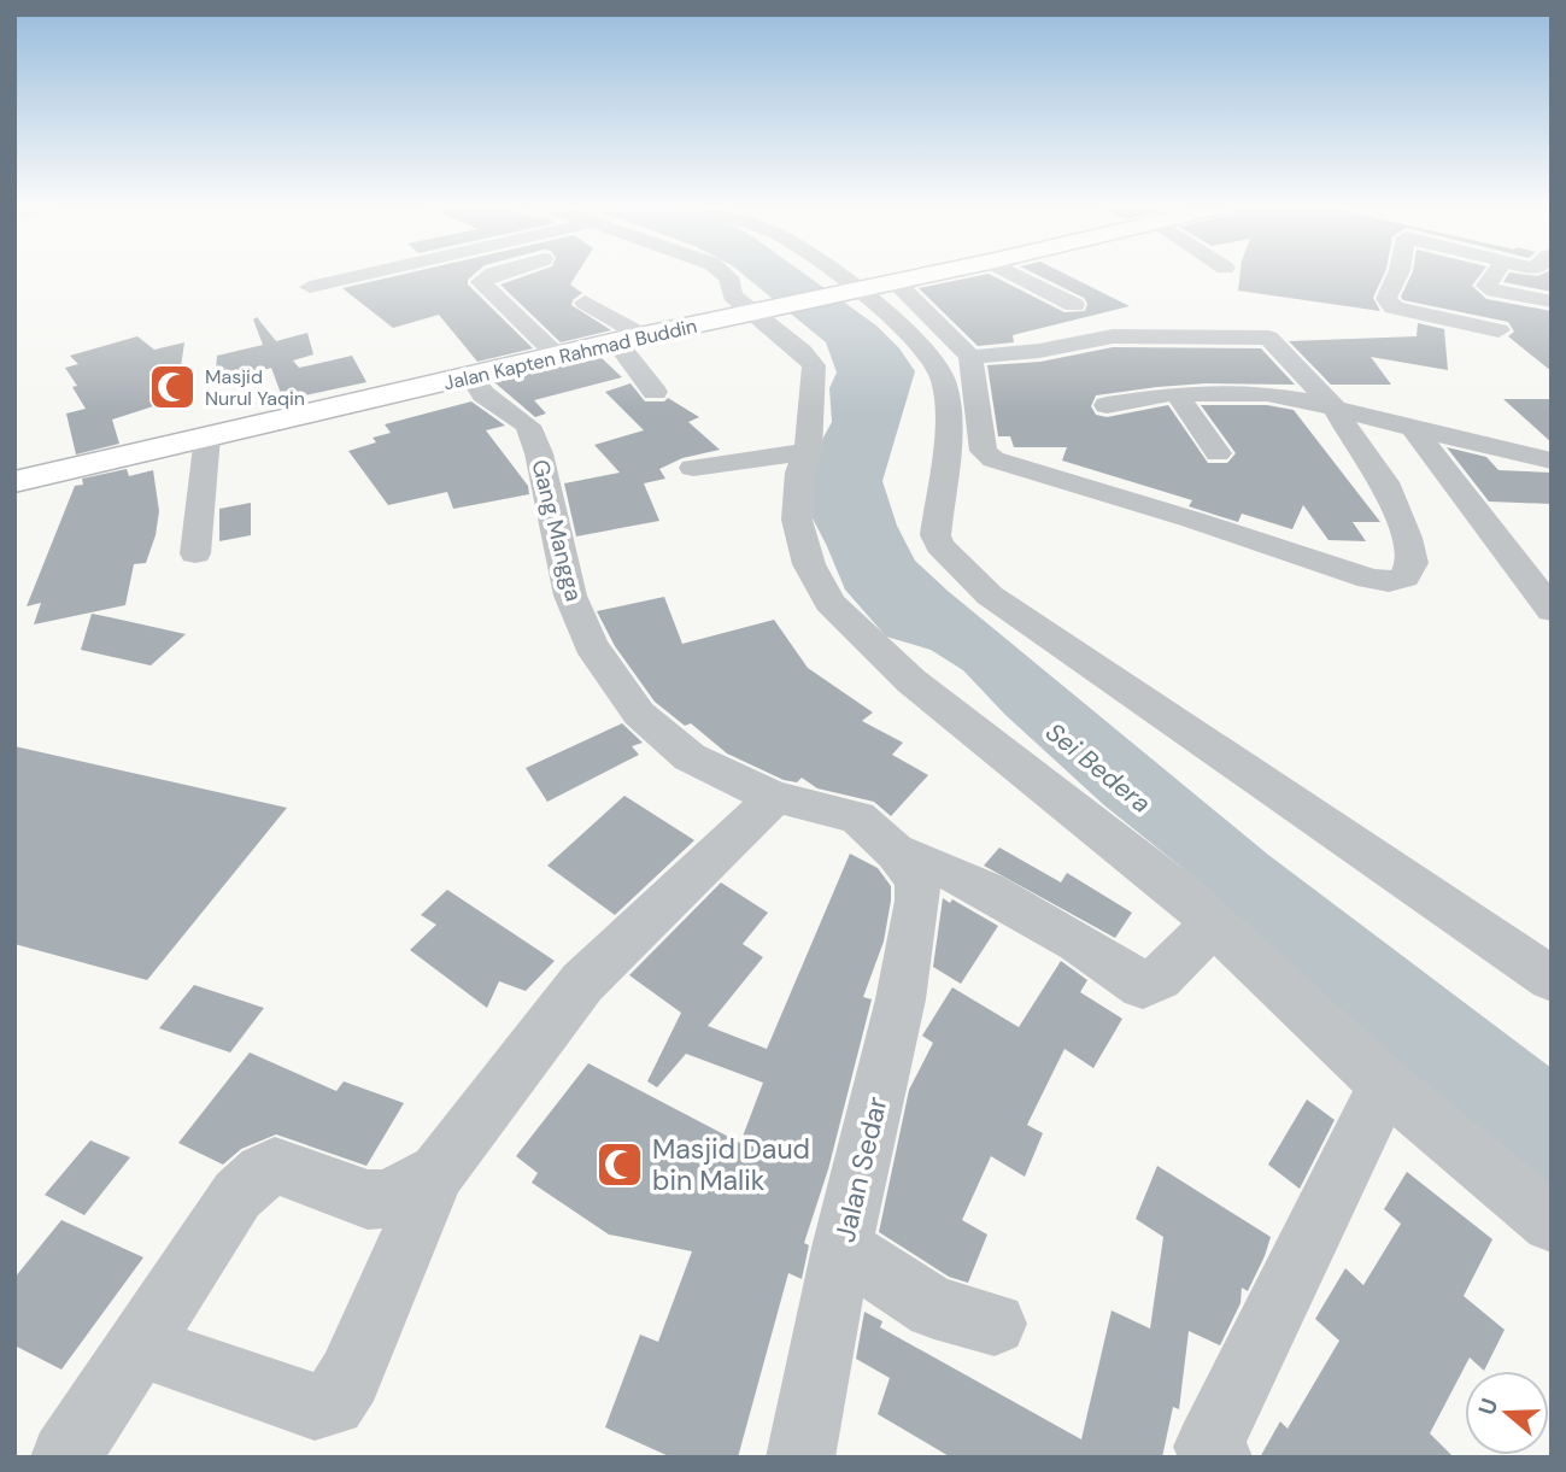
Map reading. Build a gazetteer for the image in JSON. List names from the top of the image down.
{
  "streets": {
    "main road": ["Jalan Kapten Rahmad Buddin"],
    "street": ["Gang Mangga", "Jalan Sedar"]
  },
  "crossings": [
    ["Jalan Kapten Rahmad Buddin", "Gang Mangga"],
    ["Gang Mangga", "Jalan Sedar"]
  ],
  "water": ["Sei Bedera"],
  "places": {
    "mosque": ["Masjid Nurul Yaqin", "Masjid Daud bin Malik"]
  },
  "north": "left"
}
